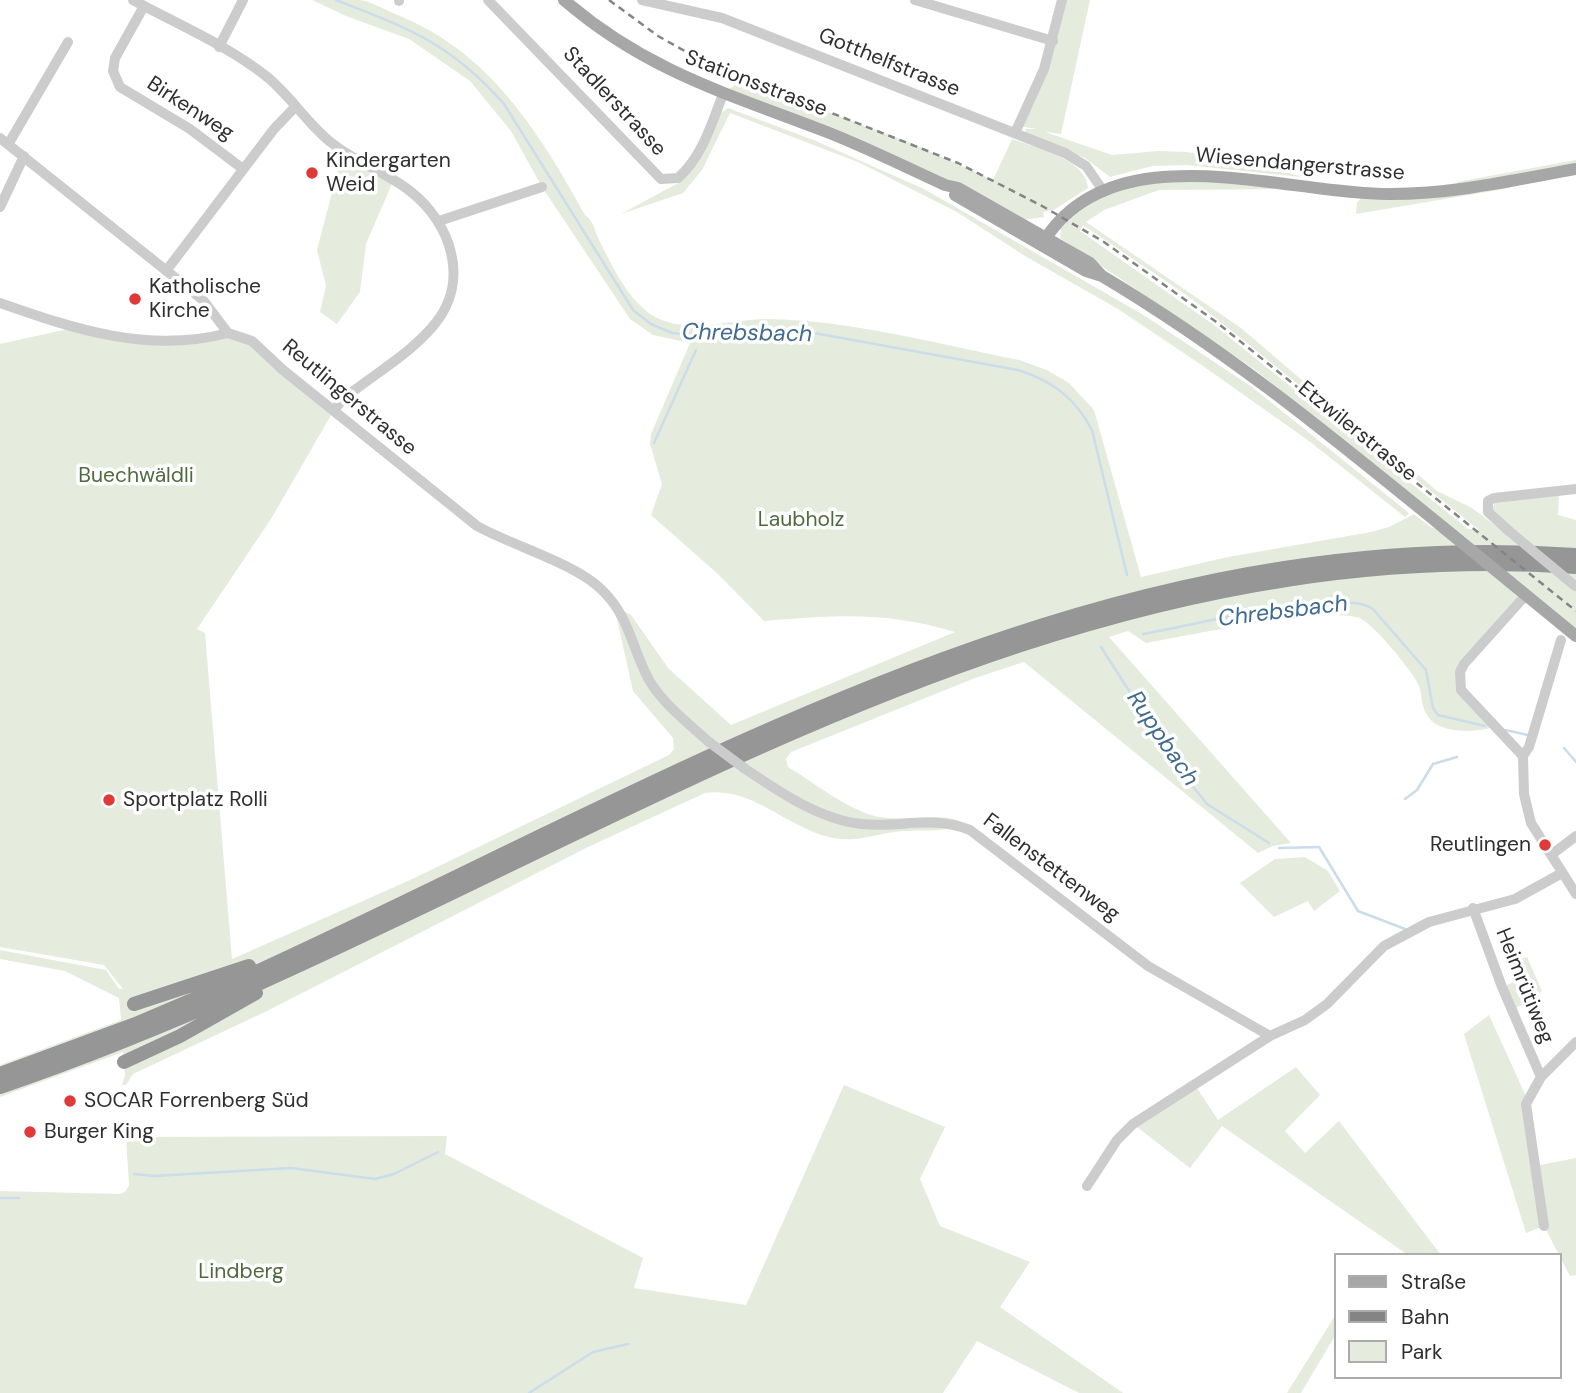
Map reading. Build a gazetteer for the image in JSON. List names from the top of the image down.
{
  "streets": {
    "main road": ["Stationsstrasse", "Wiesendangerstrasse", "Etzwilerstrasse"],
    "street": [
      "Gotthelfstrasse",
      "Stadlerstrasse",
      "Birkenweg",
      "Reutlingerstrasse",
      "Fallenstettenweg",
      "Heimrütiweg"
    ]
  },
  "crossings": [
    ["Gotthelfstrasse", "Wiesendangerstrasse"],
    ["Stationsstrasse", "Stadlerstrasse"],
    ["Stationsstrasse", "Etzwilerstrasse"],
    ["Wiesendangerstrasse", "Etzwilerstrasse"],
    ["Reutlingerstrasse", "Fallenstettenweg"]
  ],
  "water": ["Chrebsbach", "Ruppbach"],
  "parks": ["Buechwäldli", "Laubholz", "Lindberg"],
  "places": [
    "Kindergarten Weid",
    "Katholische Kirche",
    "Sportplatz Rolli",
    "Reutlingen",
    "SOCAR Forrenberg Süd",
    "Burger King"
  ],
  "legend": ["Straße", "Bahn", "Park"]
}
